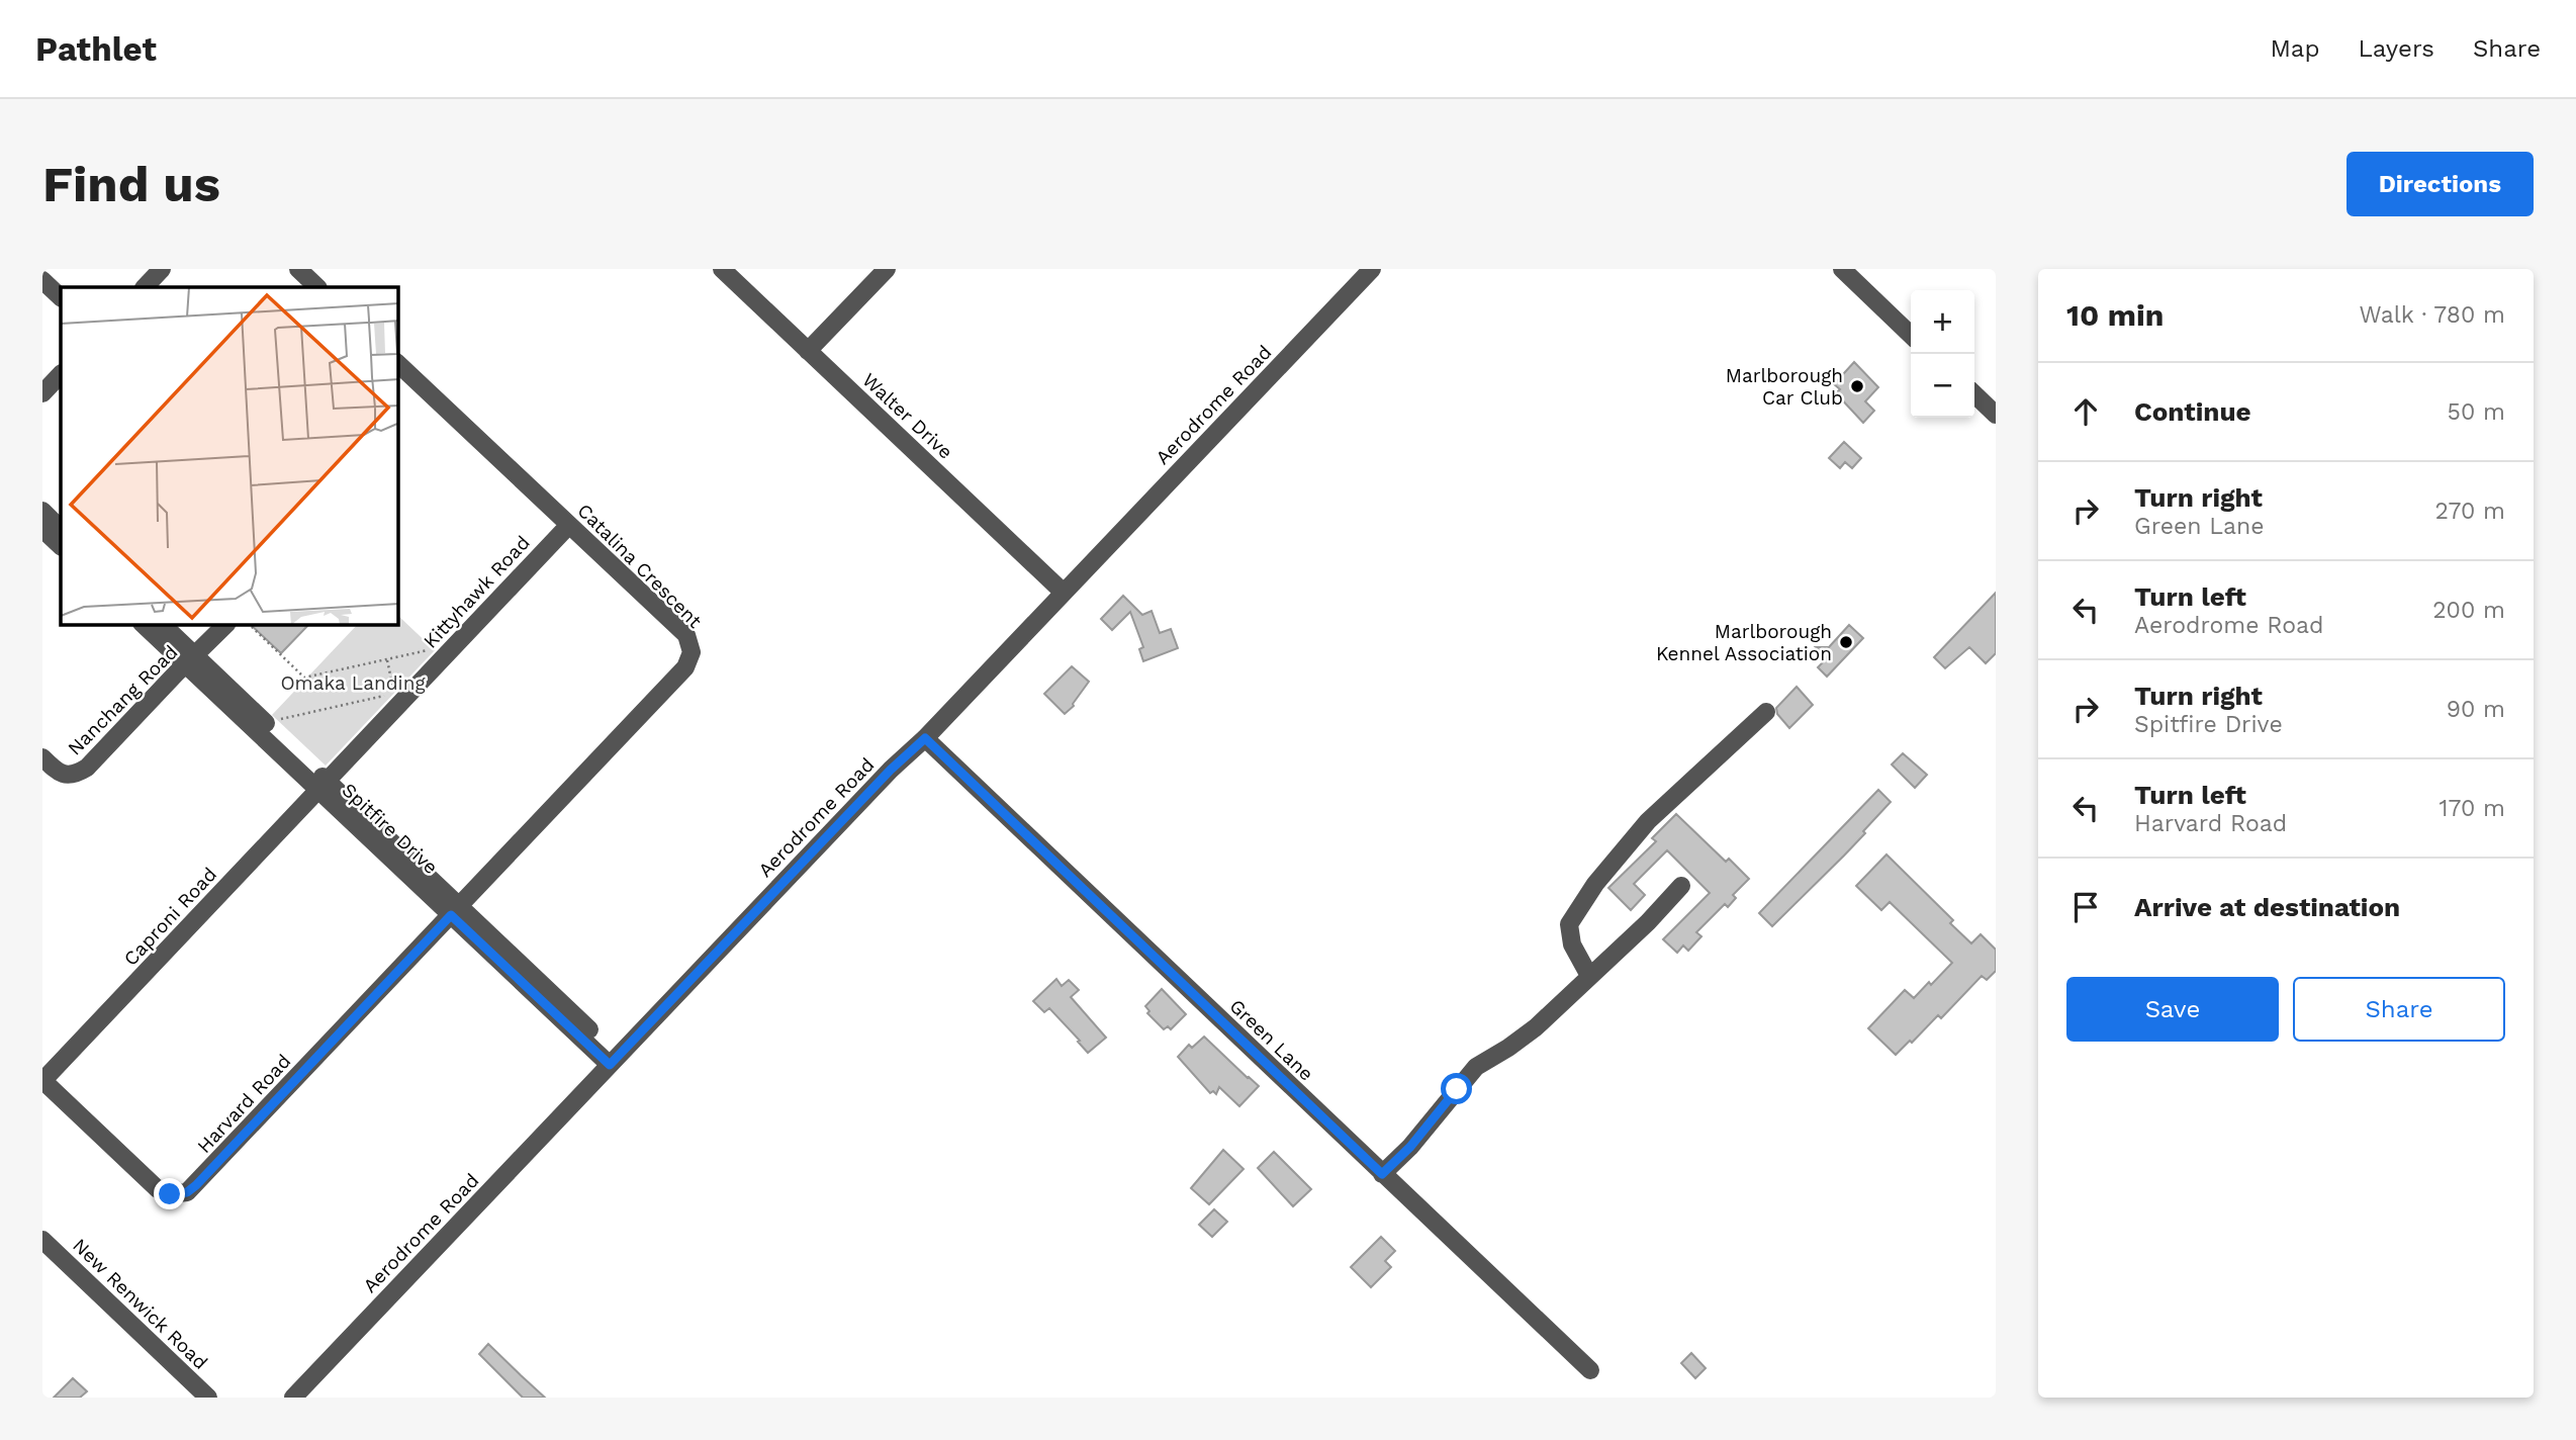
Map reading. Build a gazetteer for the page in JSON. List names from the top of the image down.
{
  "streets": {
    "street": [
      "Aerodrome Road",
      "Walter Drive",
      "Catalina Crescent",
      "Kittyhawk Road",
      "Nanchang Road",
      "Spitfire Drive",
      "Caproni Road",
      "Green Lane",
      "Harvard Road",
      "New Renwick Road"
    ]
  },
  "crossings": [
    ["Aerodrome Road", "Walter Drive"],
    ["Aerodrome Road", "Spitfire Drive"],
    ["Aerodrome Road", "Green Lane"],
    ["Catalina Crescent", "Kittyhawk Road"],
    ["Catalina Crescent", "Spitfire Drive"],
    ["Catalina Crescent", "Harvard Road"],
    ["Kittyhawk Road", "Spitfire Drive"],
    ["Kittyhawk Road", "Caproni Road"],
    ["Nanchang Road", "Spitfire Drive"],
    ["Spitfire Drive", "Caproni Road"],
    ["Spitfire Drive", "Harvard Road"],
    ["Caproni Road", "Harvard Road"]
  ],
  "parks": ["Omaka Landing"],
  "places": ["Marlborough Car Club", "Marlborough Kennel Association"],
  "page": {
    "header": "Pathlet",
    "nav": ["Map", "Layers", "Share"],
    "buttons": [
      "Directions",
      ["Save", "Share"]
    ],
    "title": "Find us",
    "heading": ["10 min", "Walk · 780 m"],
    "map_buttons": ["+", "−"],
    "list": [
      ["Continue", "50 m"],
      ["Turn right", "Green Lane", "270 m"],
      ["Turn left", "Aerodrome Road", "200 m"],
      ["Turn right", "Spitfire Drive", "90 m"],
      ["Turn left", "Harvard Road", "170 m"],
      "Arrive at destination"
    ]
  }
}
